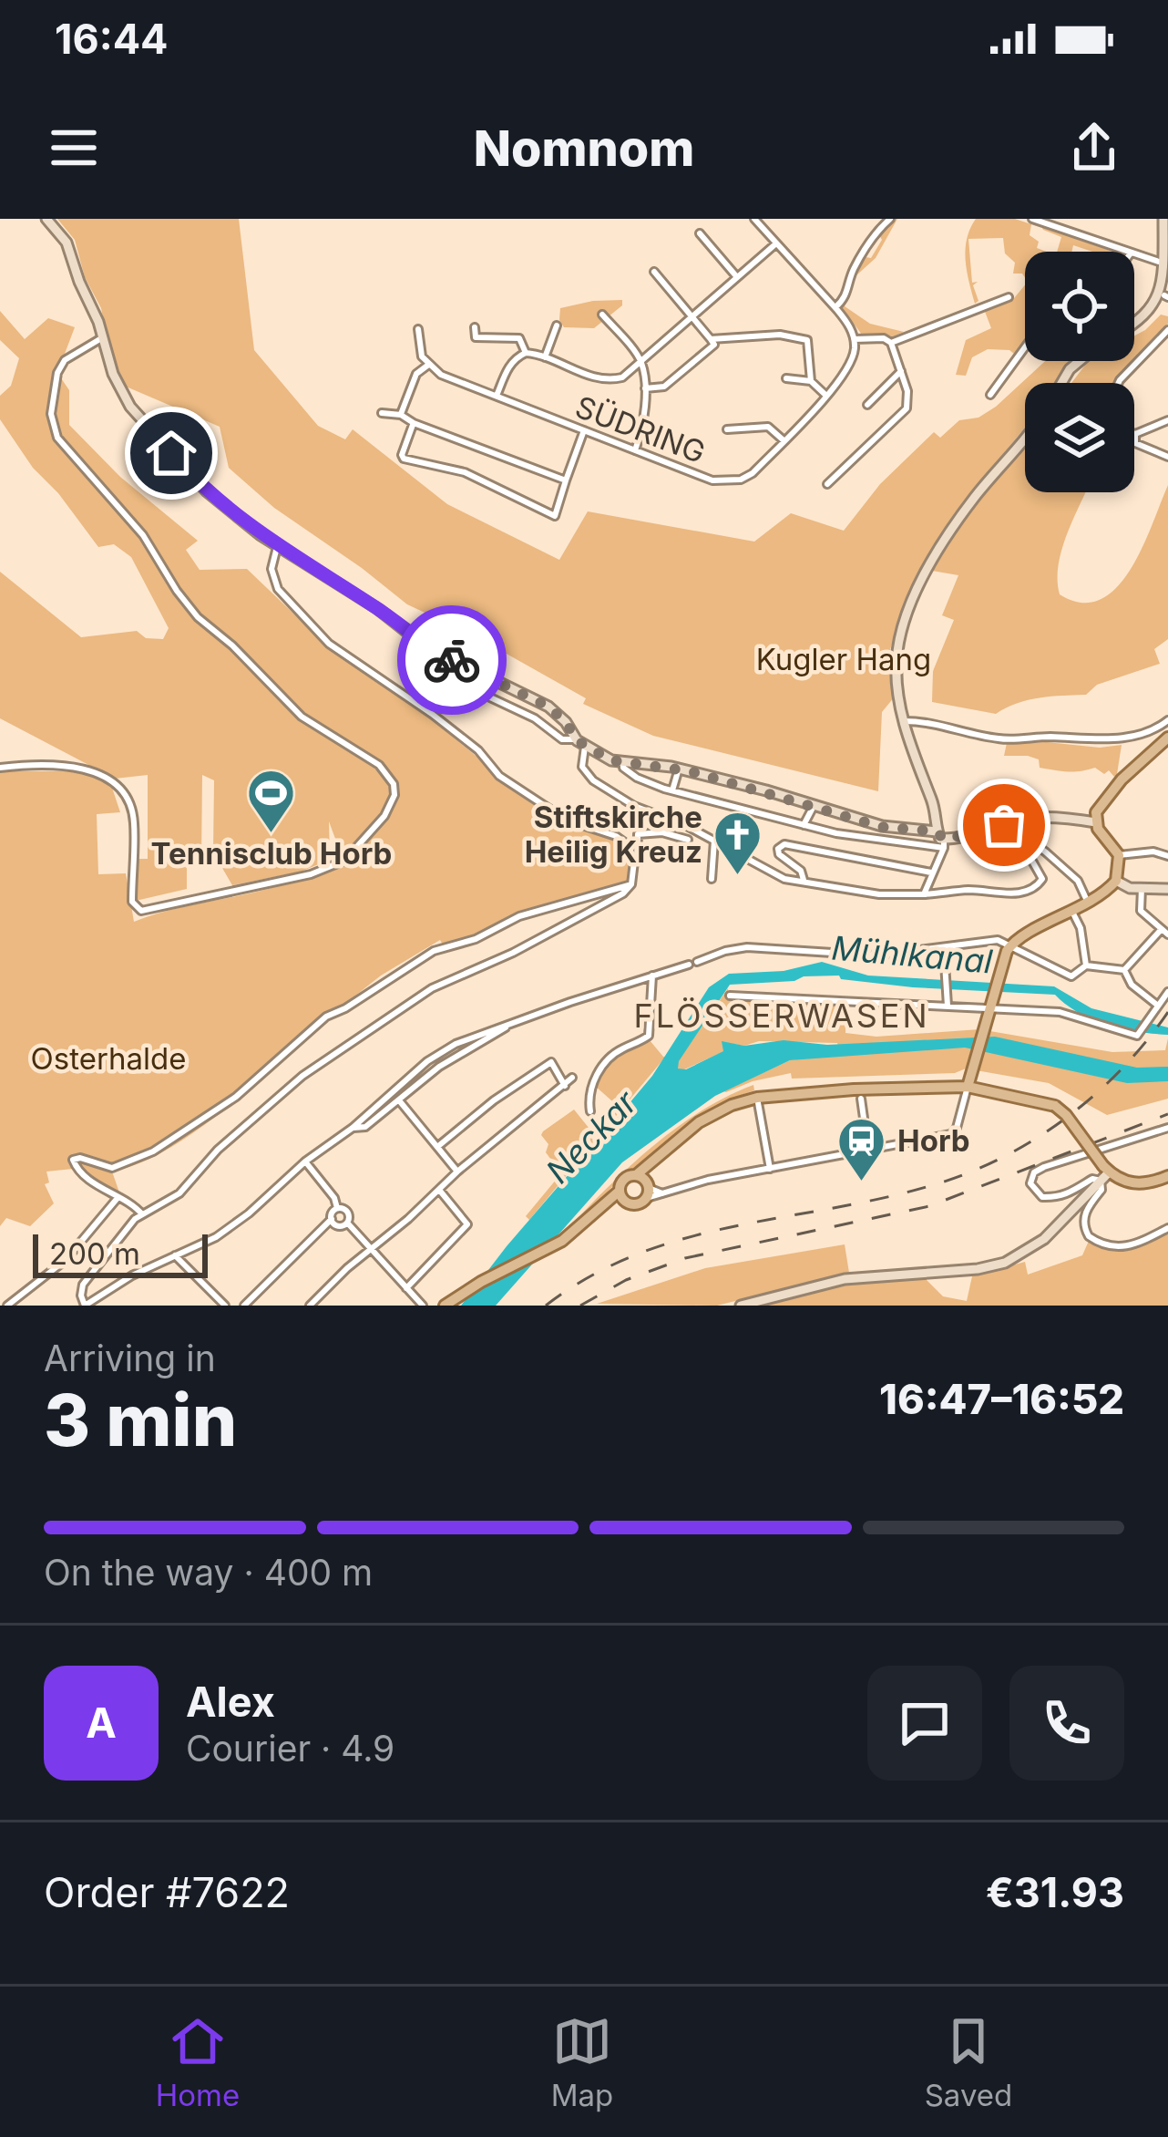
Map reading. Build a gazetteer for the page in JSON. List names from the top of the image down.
{
  "streets": {
    "street": ["SÜDRING"]
  },
  "districts": ["FLÖSSERWASEN"],
  "water": ["Mühlkanal", "Neckar"],
  "parks": ["Kugler Hang", "Osterhalde"],
  "places": {
    "sports": ["Tennisclub Horb"],
    "church": ["Stiftskirche Heilig Kreuz"],
    "station": ["Horb"]
  },
  "scale_bar": "200 m",
  "page": {
    "status": "16:44",
    "header": "Nomnom",
    "scale": "200 m",
    "heading": ["3 min", "Arriving in", "16:47–16:52"],
    "panel": [
      "Alex",
      "Courier · 4.9",
      "Order #7622",
      "€31.93"
    ],
    "bar": "On the way · 400 m",
    "round": "A",
    "tabs": ["Home", "Map", "Saved"]
  }
}
